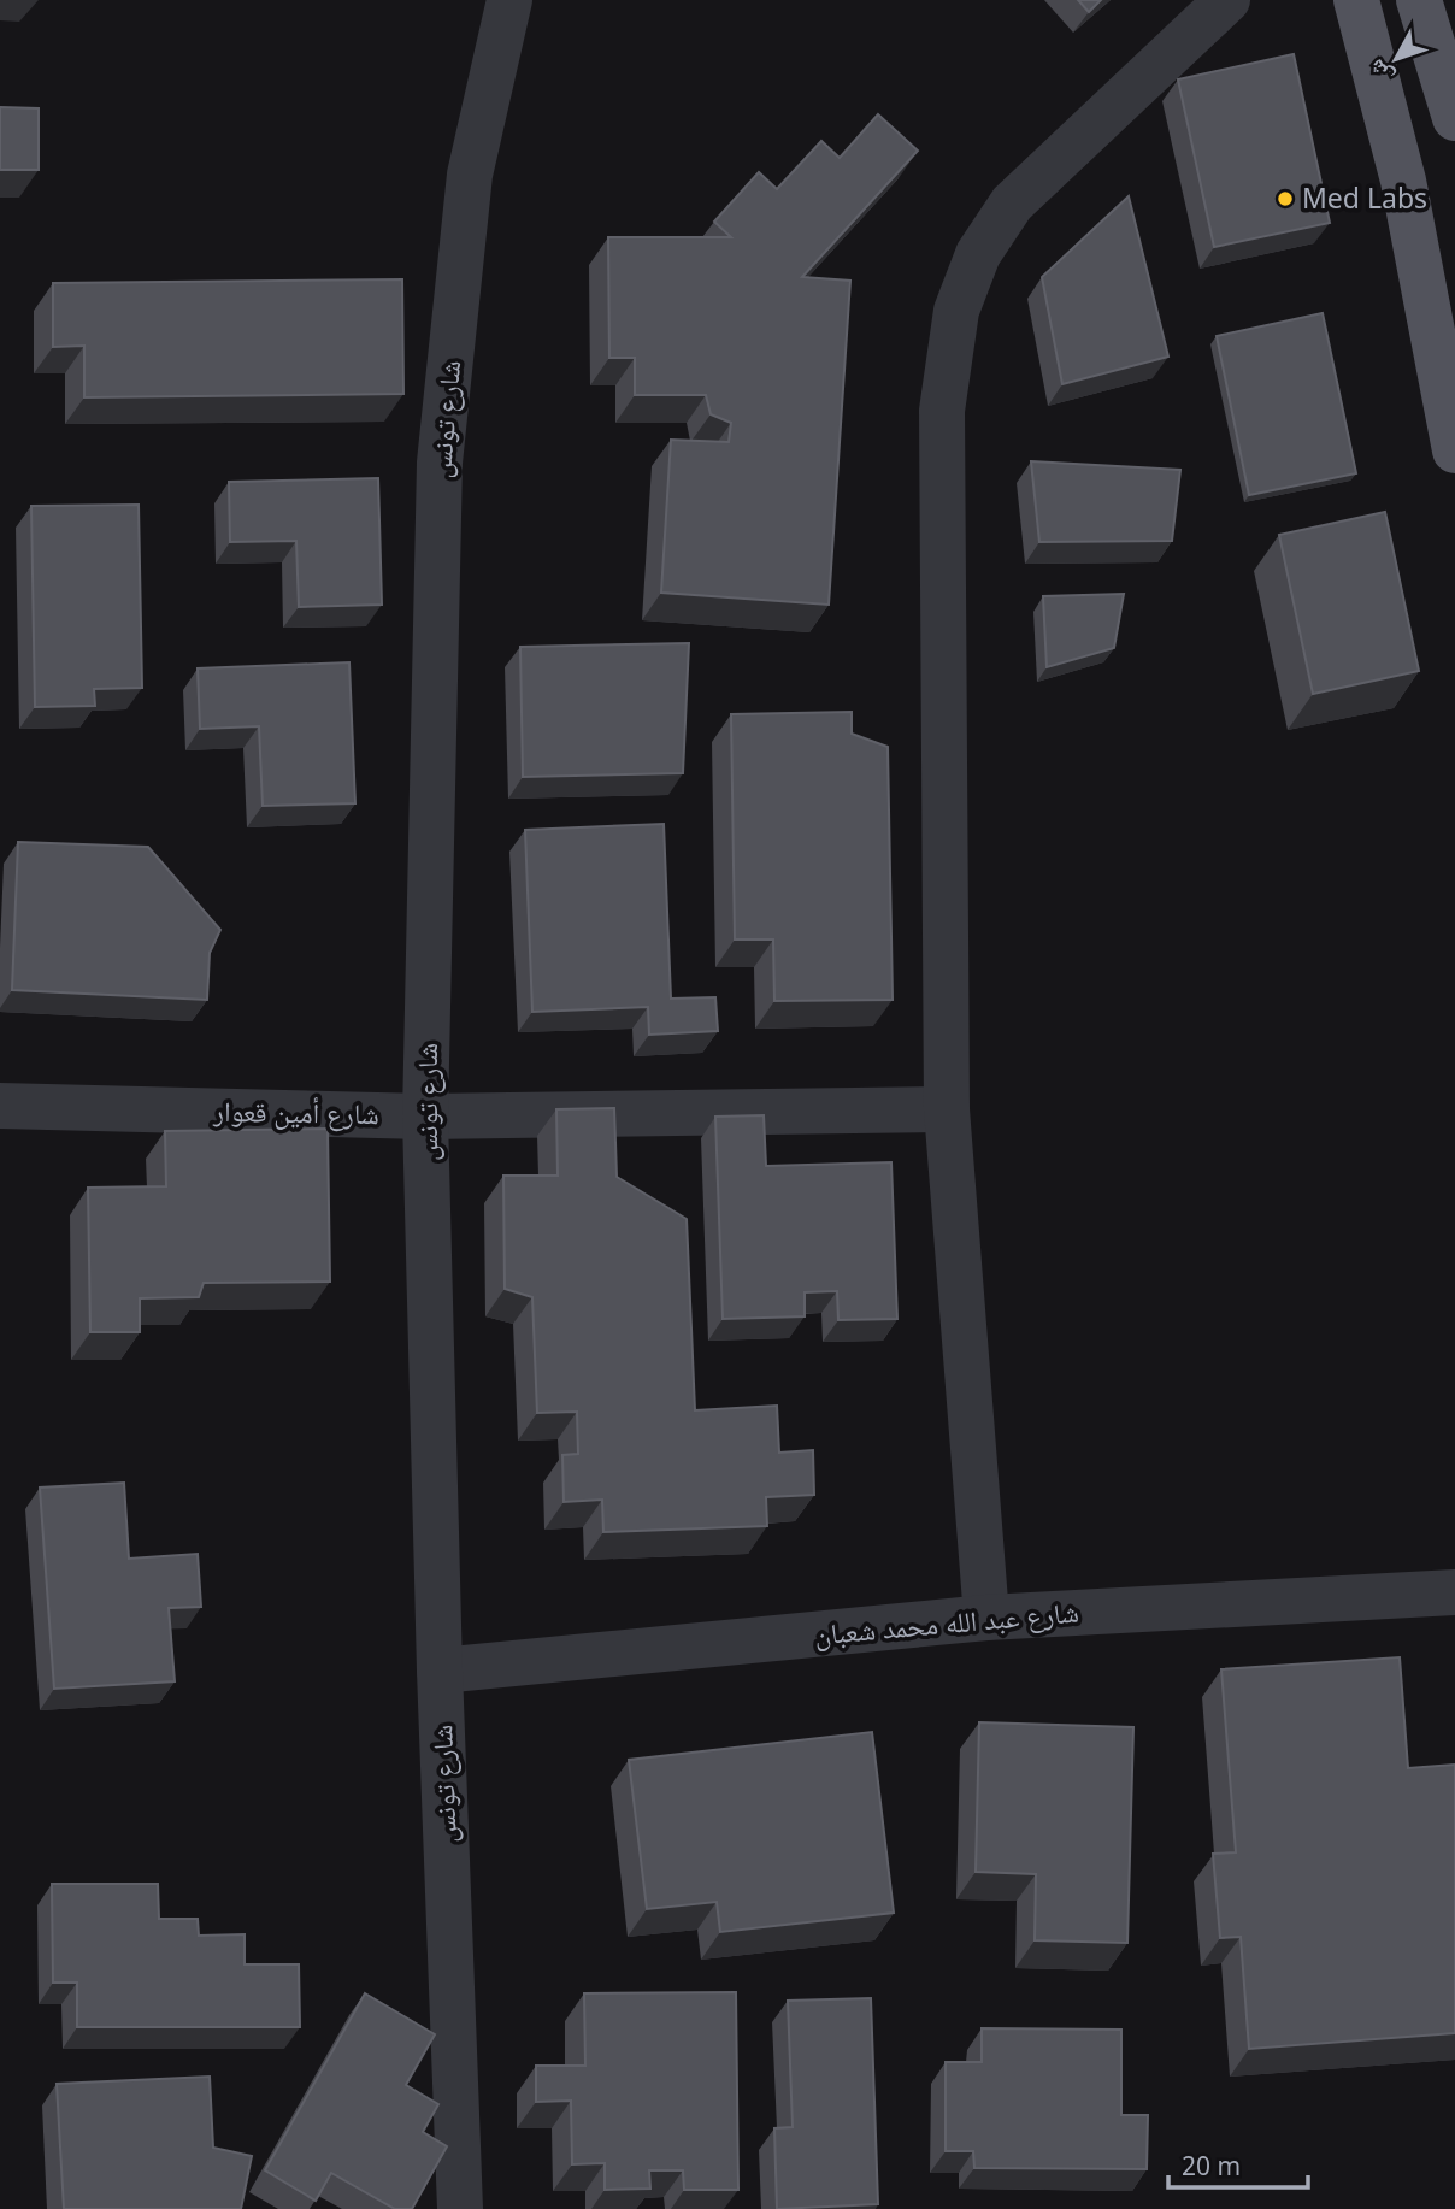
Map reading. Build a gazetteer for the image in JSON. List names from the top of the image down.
{
  "streets": {
    "street": ["شارع تونس", "شارع أمين قعوار", "شارع عبد الله محمد شعبان"]
  },
  "crossings": [
    ["شارع تونس", "شارع أمين قعوار"],
    ["شارع تونس", "شارع عبد الله محمد شعبان"]
  ],
  "places": ["Med Labs"],
  "scale_bar": "20 m",
  "north": "bottom left"
}
